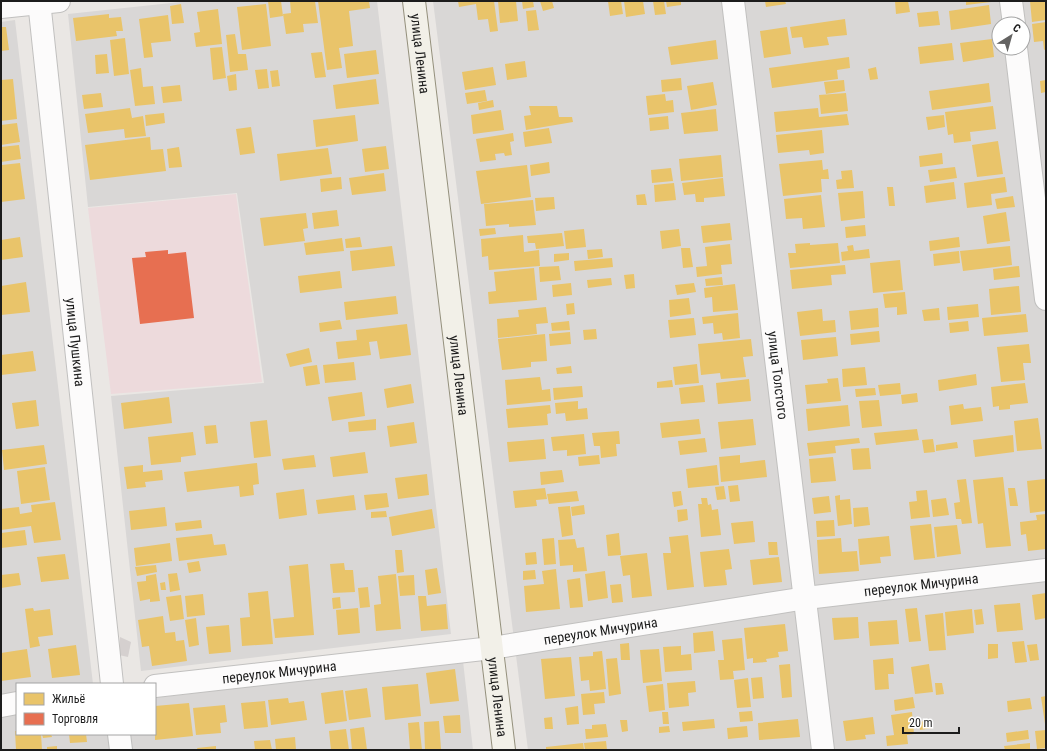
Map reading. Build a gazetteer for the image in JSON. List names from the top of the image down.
{
  "streets": {
    "street": [
      "улица Ленина",
      "улица Пушкина",
      "улица Толстого",
      "переулок Мичурина"
    ]
  },
  "crossings": [
    ["улица Ленина", "переулок Мичурина"],
    ["улица Толстого", "переулок Мичурина"]
  ],
  "legend": ["Жильё", "Торговля"],
  "scale_bar": "20 m",
  "north": "top right"
}
